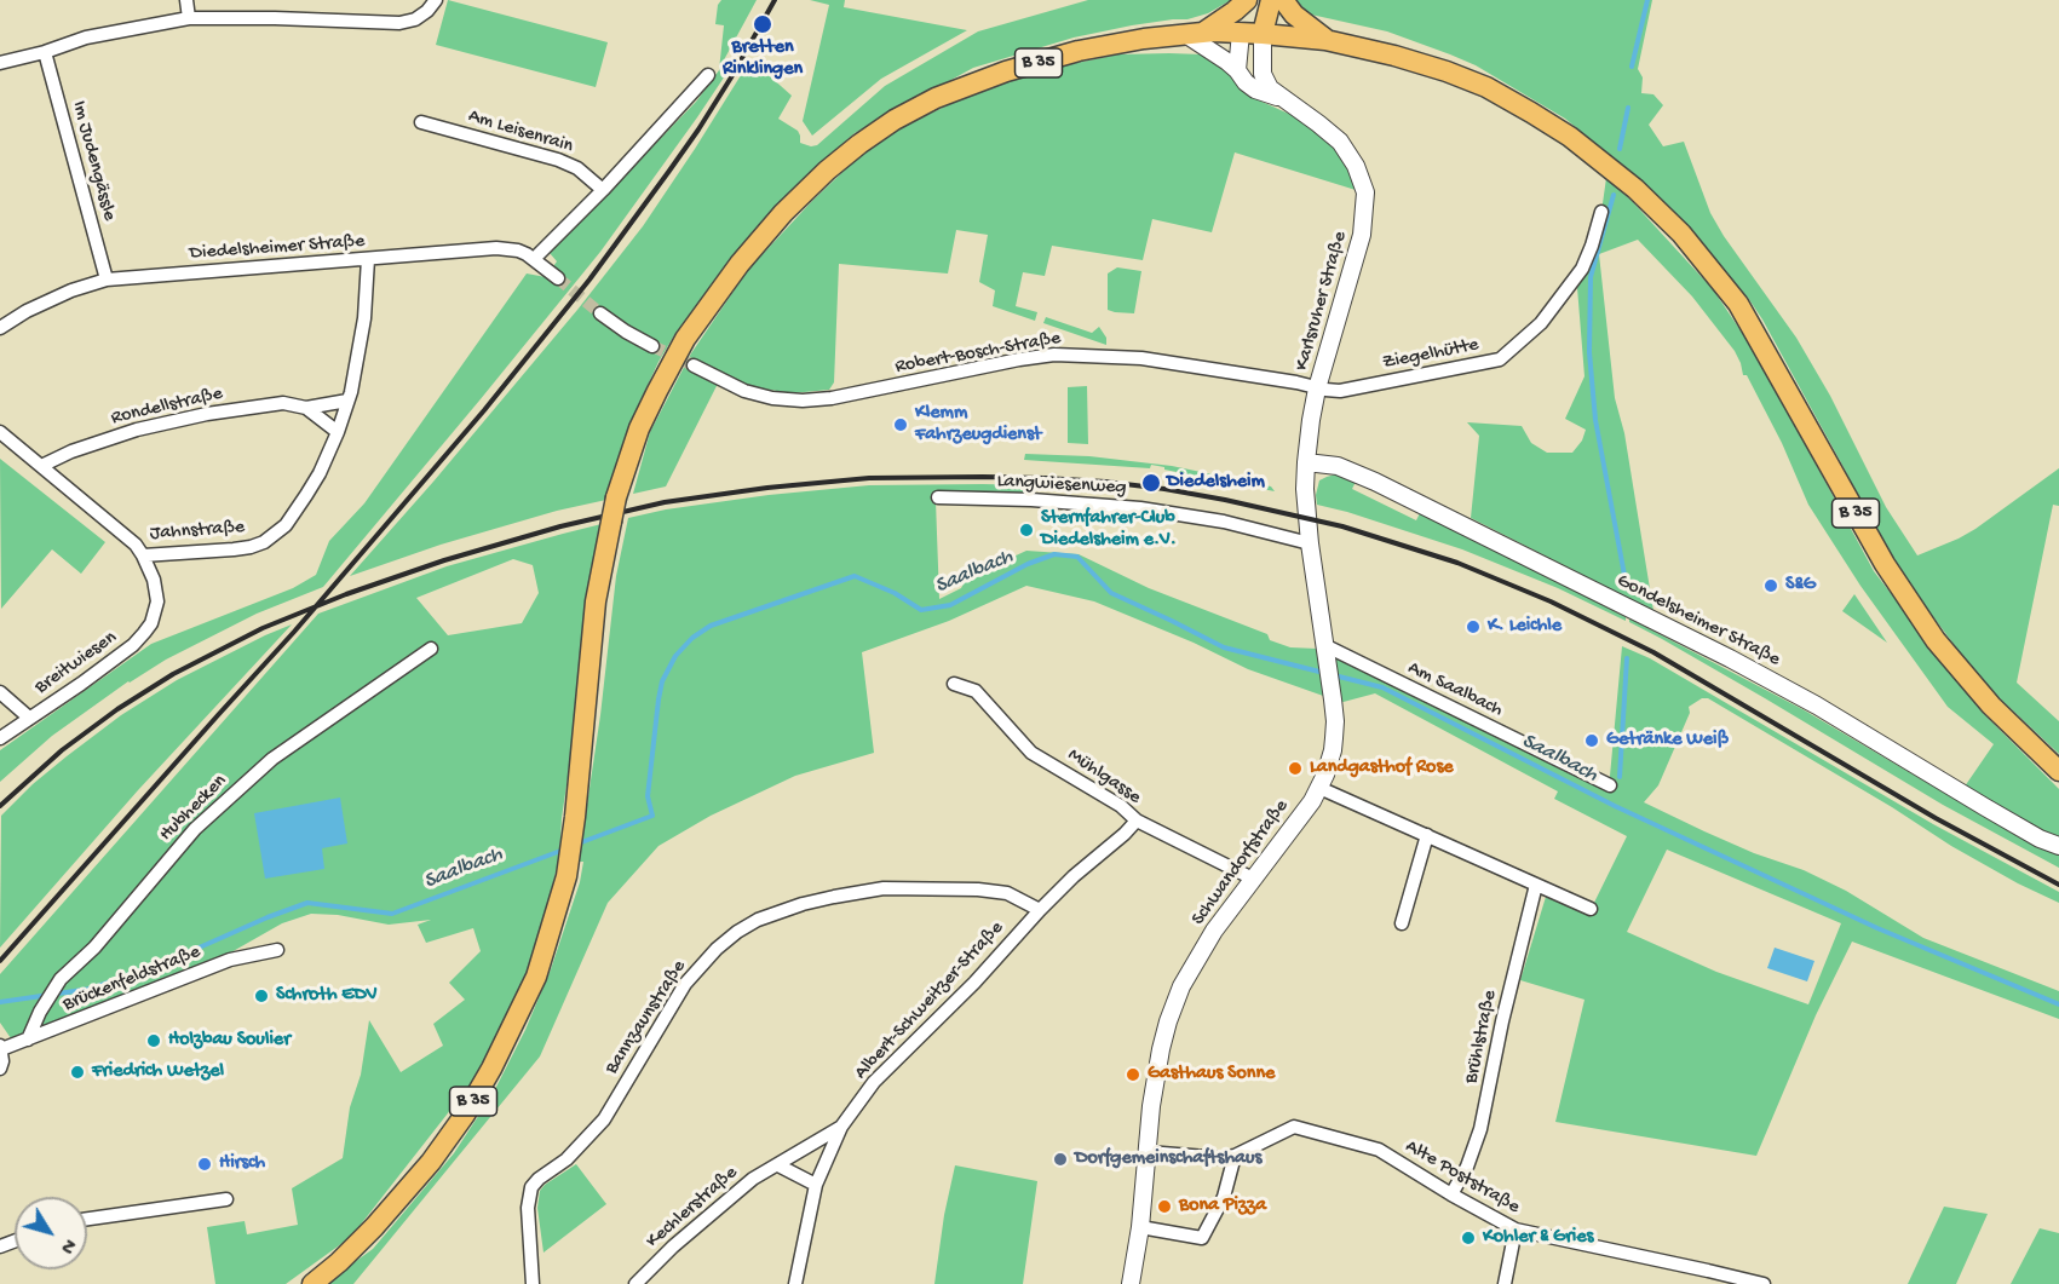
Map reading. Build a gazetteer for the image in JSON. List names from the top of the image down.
{
  "streets": {
    "main road": ["B 35"],
    "street": [
      "Am Leisenrain",
      "Im Judengässle",
      "Diedelsheimer Straße",
      "Karlsruher Straße",
      "Robert-Bosch-Straße",
      "Ziegelhütte",
      "Rondellstraße",
      "Langwiesenweg",
      "Jahnstraße",
      "Gondelsheimer Straße",
      "Breitwiesen",
      "Am Saalbach",
      "Mühlgasse",
      "Hubhecken",
      "Schwandorfstraße",
      "Brückenfeldstraße",
      "Albert-Schweitzer-Straße",
      "Bannzaunstraße",
      "Brühlstraße",
      "Alte Poststraße",
      "Kechlerstraße"
    ]
  },
  "crossings": [
    ["B 35", "Karlsruher Straße"],
    ["Im Judengässle", "Diedelsheimer Straße"],
    ["Diedelsheimer Straße", "Jahnstraße"],
    ["Karlsruher Straße", "Robert-Bosch-Straße"],
    ["Karlsruher Straße", "Ziegelhütte"],
    ["Karlsruher Straße", "Gondelsheimer Straße"],
    ["Karlsruher Straße", "Schwandorfstraße"],
    ["Robert-Bosch-Straße", "Ziegelhütte"],
    ["Rondellstraße", "Jahnstraße"],
    ["Langwiesenweg", "Schwandorfstraße"],
    ["Jahnstraße", "Breitwiesen"],
    ["Gondelsheimer Straße", "Schwandorfstraße"],
    ["Am Saalbach", "Schwandorfstraße"],
    ["Mühlgasse", "Schwandorfstraße"],
    ["Mühlgasse", "Albert-Schweitzer-Straße"],
    ["Hubhecken", "Brückenfeldstraße"],
    ["Schwandorfstraße", "Alte Poststraße"],
    ["Albert-Schweitzer-Straße", "Bannzaunstraße"],
    ["Albert-Schweitzer-Straße", "Kechlerstraße"],
    ["Brühlstraße", "Alte Poststraße"]
  ],
  "water": ["Saalbach"],
  "places": [
    "Bretten Rinklingen",
    "Klemm Fahrzeugdienst",
    "Diedelsheim",
    "Sternfahrer-Club Diedelsheim e.V.",
    "S&G",
    "K. Leichle",
    "Getränke Weiß",
    "Landgasthof Rose",
    "Schroth EDV",
    "Holzbau Soulier",
    "Friedrich Wetzel",
    "Gasthaus Sonne",
    "Dorfgemeinschaftshaus",
    "Hirsch",
    "Bona Pizza",
    "Kohler & Gries"
  ],
  "north": "bottom right"
}
